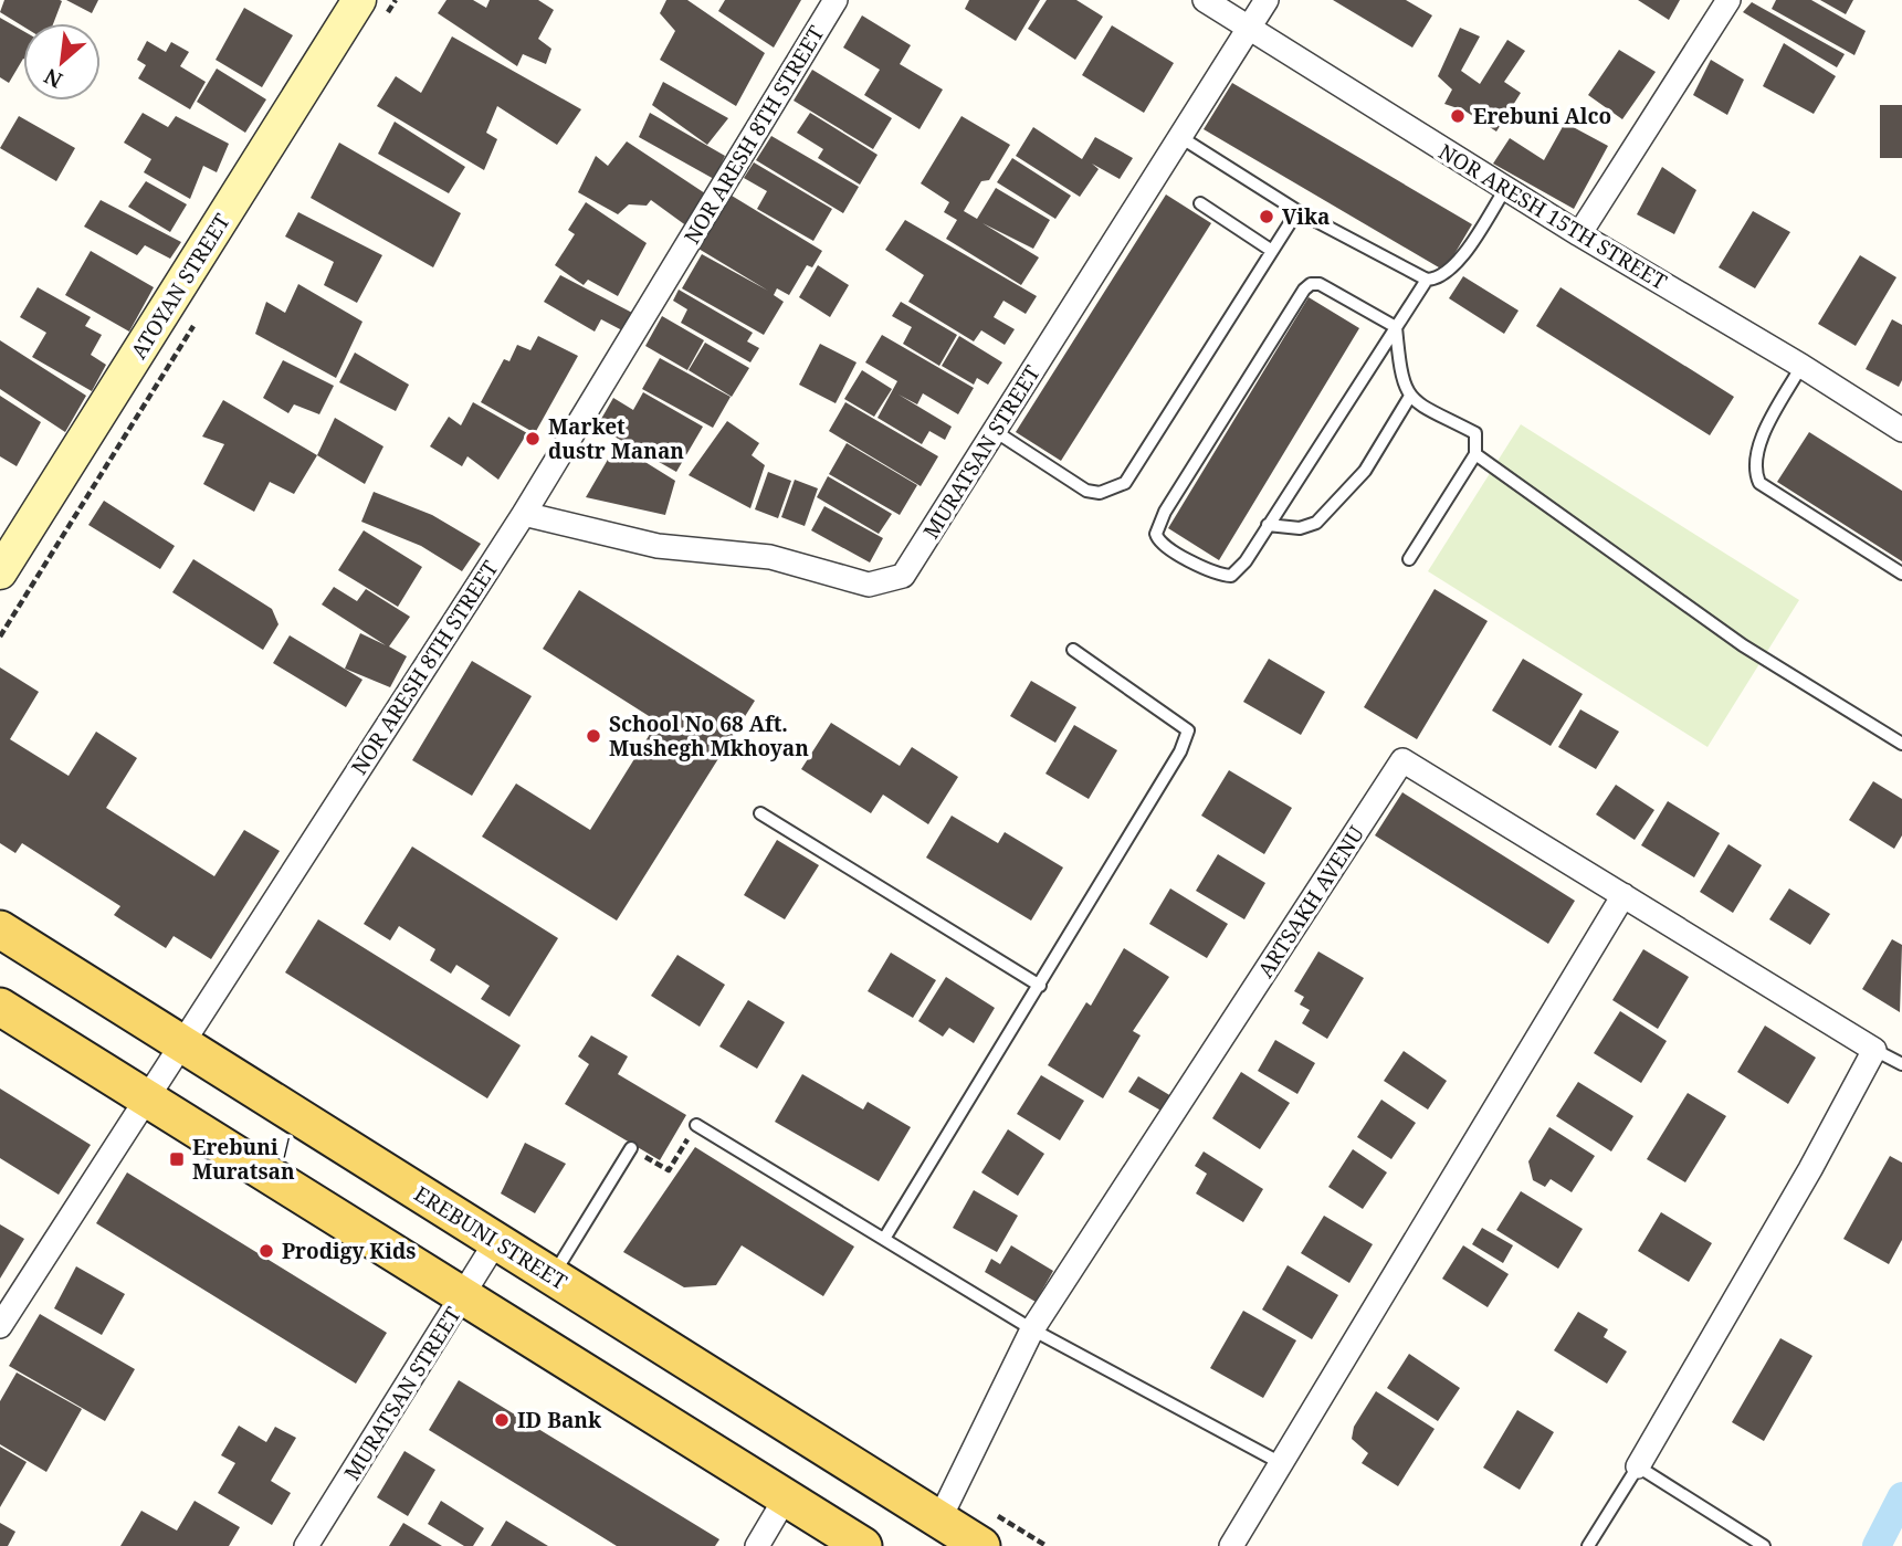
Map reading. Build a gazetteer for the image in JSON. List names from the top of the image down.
{
  "streets": {
    "main road": ["ATOYAN STREET", "EREBUNI STREET"],
    "street": [
      "NOR ARESH 8TH STREET",
      "NOR ARESH 15TH STREET",
      "MURATSAN STREET",
      "ARTSAKH AVENU"
    ]
  },
  "crossings": [
    ["NOR ARESH 8TH STREET", "MURATSAN STREET"],
    ["NOR ARESH 8TH STREET", "EREBUNI STREET"],
    ["NOR ARESH 15TH STREET", "MURATSAN STREET"],
    ["MURATSAN STREET", "EREBUNI STREET"],
    ["ARTSAKH AVENU", "EREBUNI STREET"]
  ],
  "places": {
    "other": [
      "Erebuni Alco",
      "Vika",
      "Market dustr Manan",
      "School No 68 Aft. Mushegh Mkhoyan",
      "Prodigy Kids",
      "ID Bank"
    ],
    "transit": ["Erebuni / Muratsan"]
  },
  "north": "bottom left"
}
